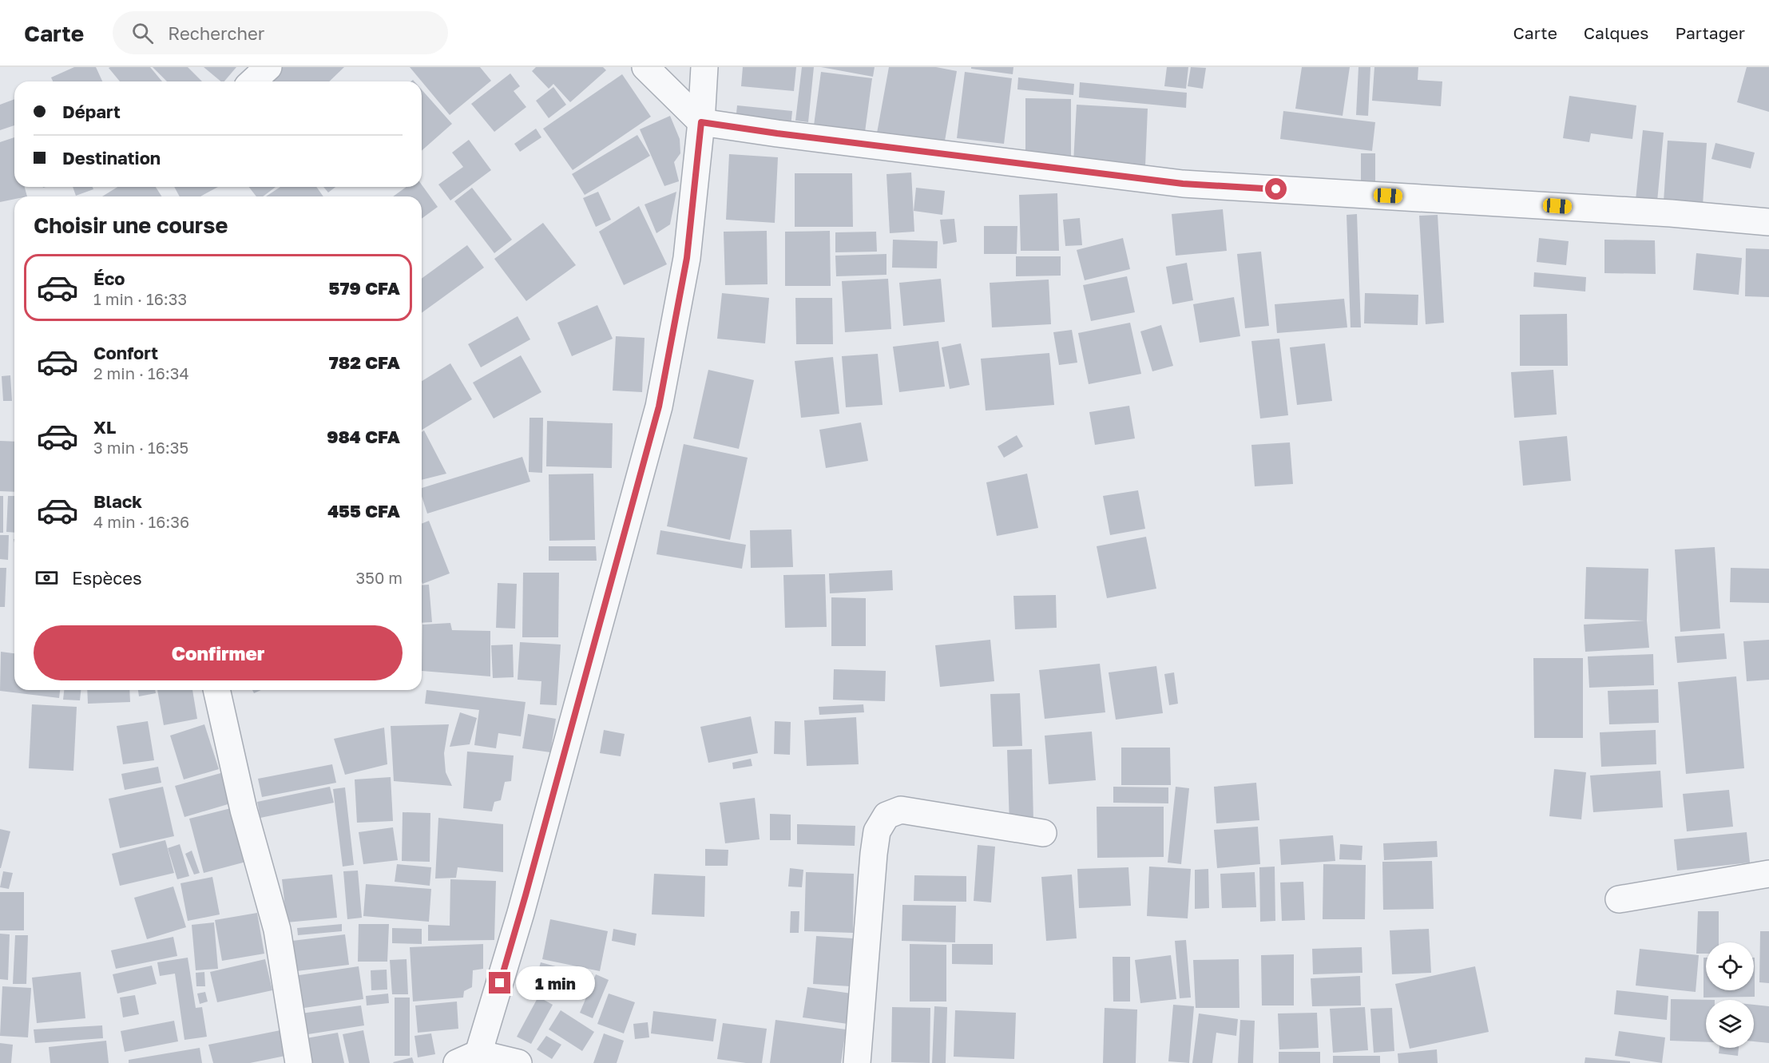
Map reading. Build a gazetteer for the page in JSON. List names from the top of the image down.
{
  "page": {
    "header": "Carte",
    "search": "Rechercher",
    "nav": ["Carte", "Calques", "Partager"],
    "banner": ["Départ", "Destination"],
    "heading": "Choisir une course",
    "list": [
      {
        "name": "Éco",
        "note": "1 min · 16:33",
        "value": "579 CFA"
      },
      {
        "name": "Confort",
        "note": "2 min · 16:34",
        "value": "782 CFA"
      },
      {
        "name": "XL",
        "note": "3 min · 16:35",
        "value": "984 CFA"
      },
      {
        "name": "Black",
        "note": "4 min · 16:36",
        "value": "455 CFA"
      }
    ],
    "pay": ["Espèces", "350 m"],
    "buttons": "Confirmer",
    "bubble": "1 min"
  }
}
